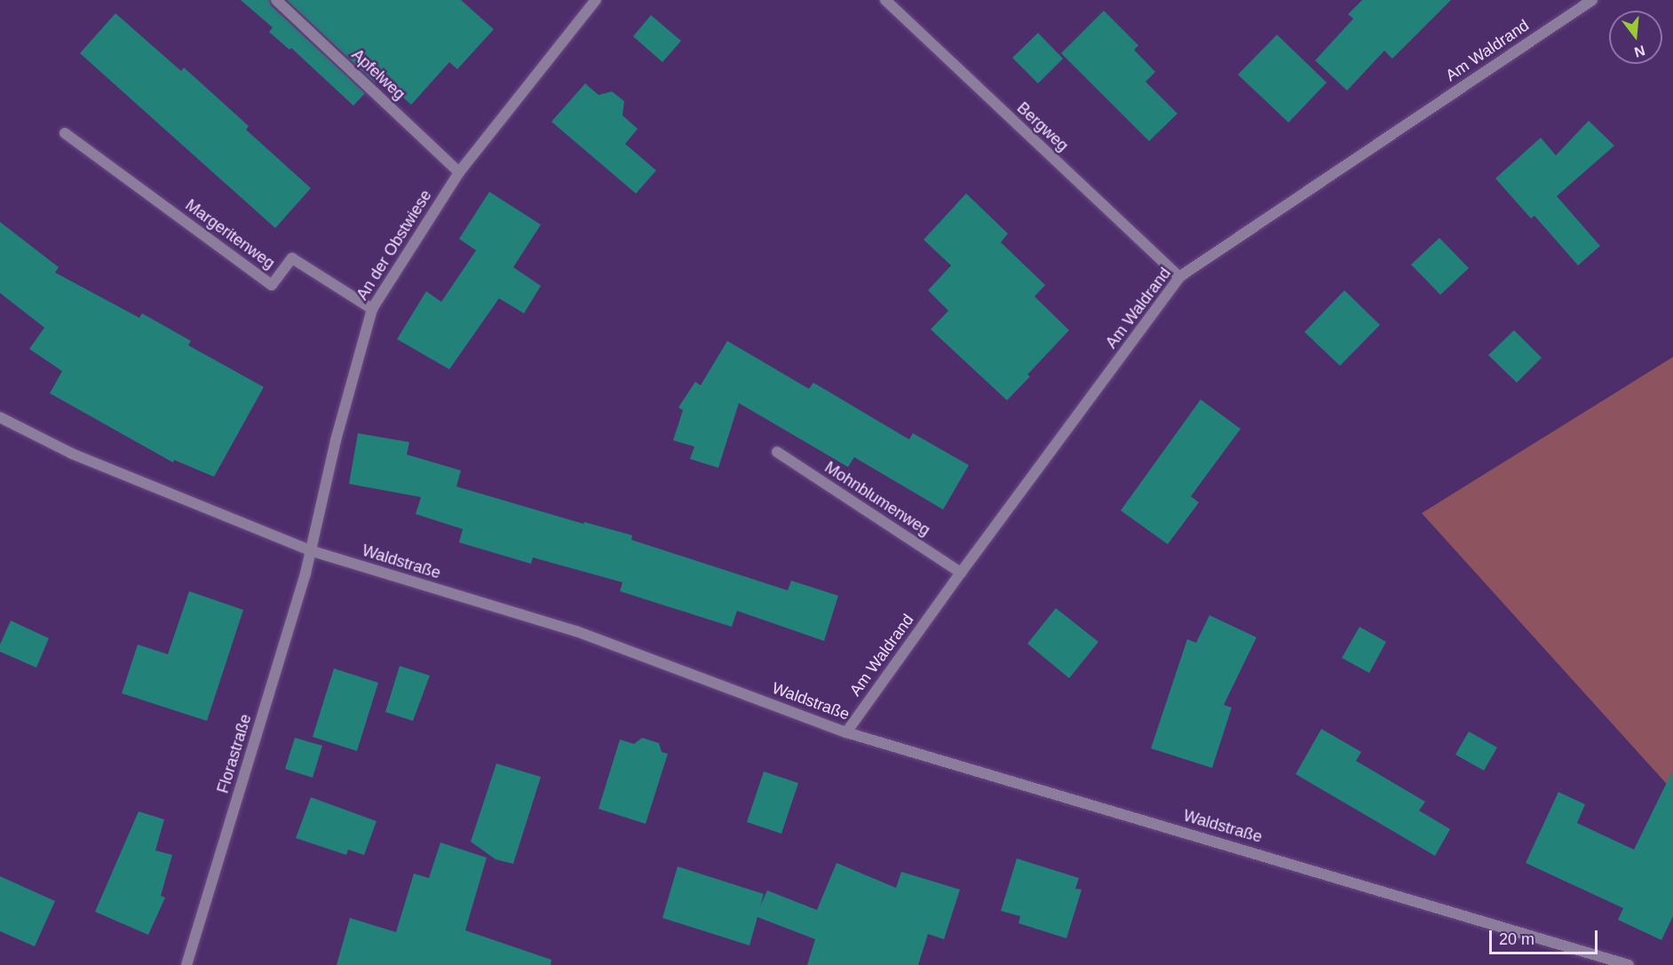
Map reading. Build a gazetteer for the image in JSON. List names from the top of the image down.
{
  "streets": {
    "street": [
      "Am Waldrand",
      "Apfelweg",
      "Bergweg",
      "Margeritenweg",
      "An der Obstwiese",
      "Mohnblumenweg",
      "Waldstraße",
      "Florastraße"
    ]
  },
  "crossings": [
    ["Am Waldrand", "Bergweg"],
    ["Am Waldrand", "Mohnblumenweg"],
    ["Am Waldrand", "Waldstraße"],
    ["Apfelweg", "An der Obstwiese"],
    ["Margeritenweg", "An der Obstwiese"],
    ["An der Obstwiese", "Waldstraße"],
    ["An der Obstwiese", "Florastraße"],
    ["Waldstraße", "Florastraße"]
  ],
  "scale_bar": "20 m",
  "north": "bottom"
}
